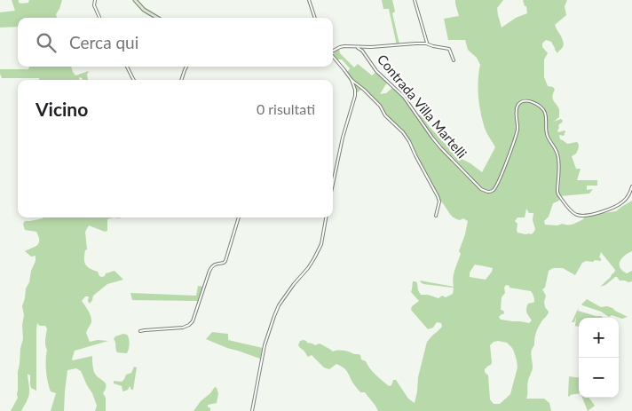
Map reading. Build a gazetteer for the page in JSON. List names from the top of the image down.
{
  "streets": {
    "street": ["Contrada Villa Martelli"]
  },
  "page": {
    "search": "Cerca qui",
    "heading": ["Vicino", "0 risultati"],
    "map_buttons": ["+", "−"]
  }
}
